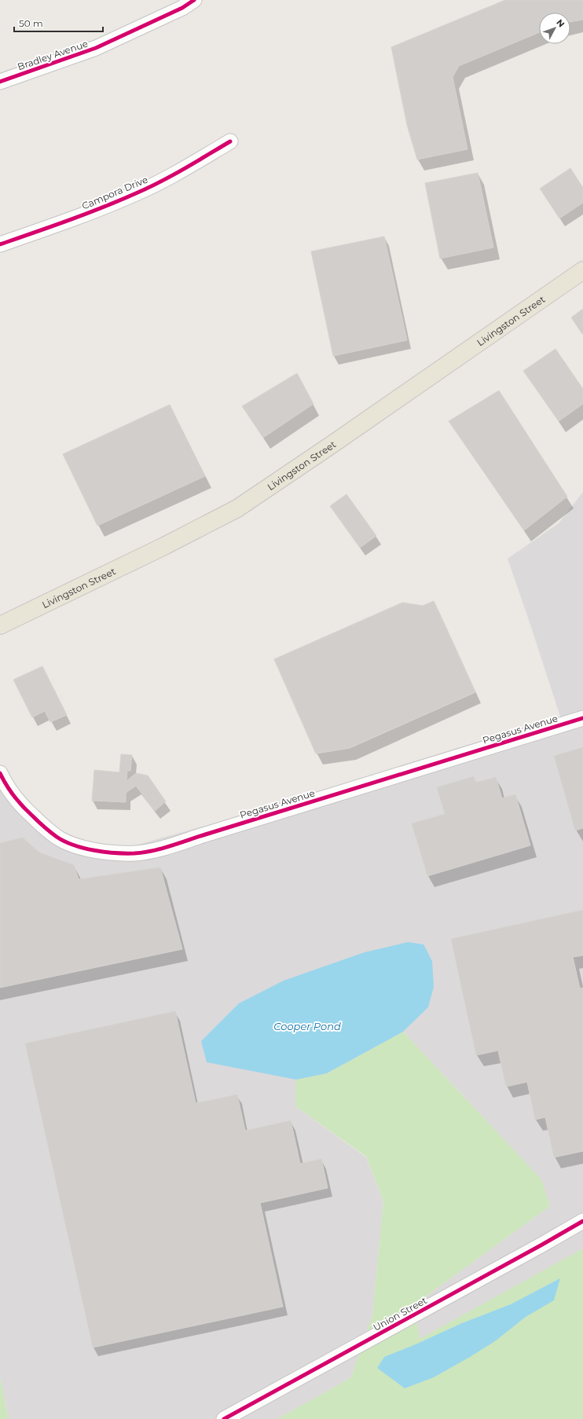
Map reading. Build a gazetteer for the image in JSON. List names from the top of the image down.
{
  "streets": {
    "main road": ["Livingston Street"],
    "street": [
      "Bradley Avenue",
      "Campora Drive",
      "Pegasus Avenue",
      "Union Street"
    ]
  },
  "water": ["Cooper Pond"],
  "scale_bar": "50 m",
  "north": "top right"
}
